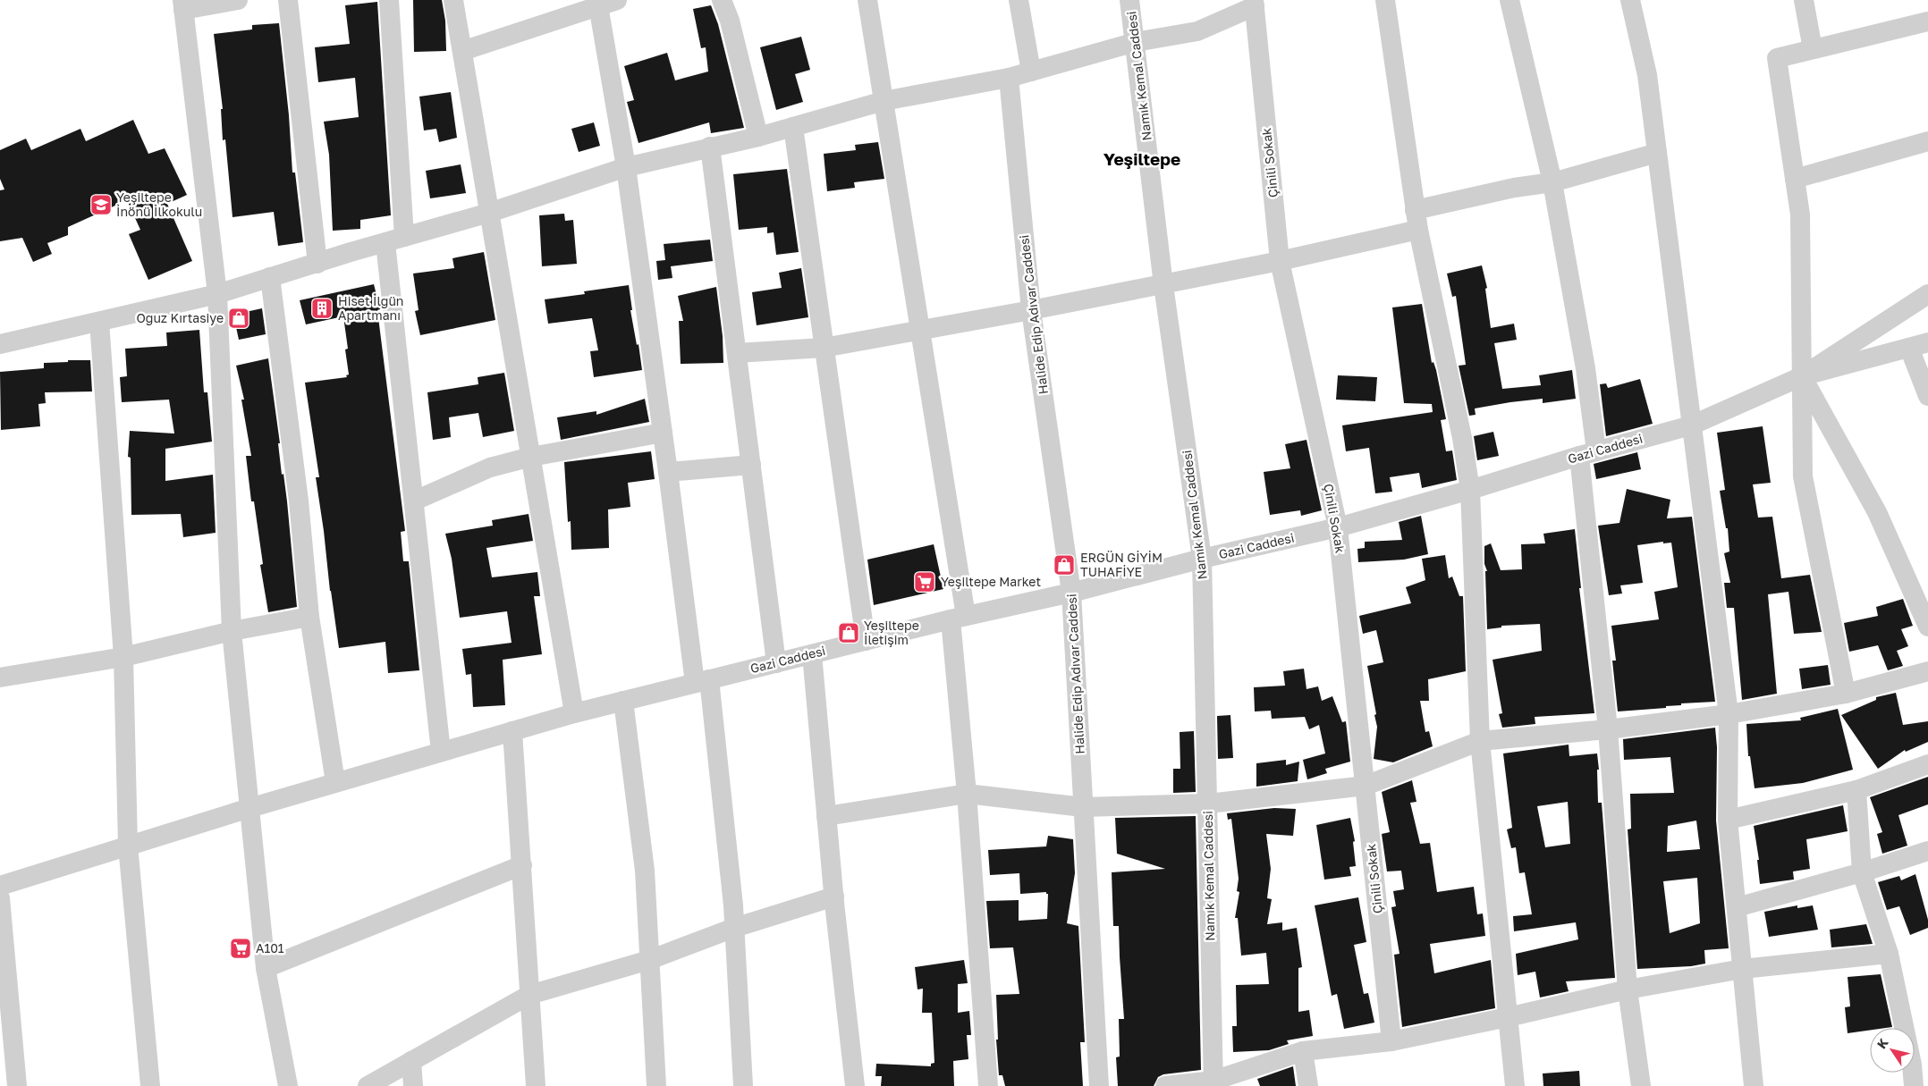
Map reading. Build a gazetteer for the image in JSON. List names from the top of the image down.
{
  "streets": {
    "street": [
      "Namık Kemal Caddesi",
      "Çinili Sokak",
      "Halide Edip Adıvar Caddesi",
      "Gazi Caddesi"
    ]
  },
  "crossings": [
    ["Namık Kemal Caddesi", "Gazi Caddesi"],
    ["Çinili Sokak", "Gazi Caddesi"],
    ["Halide Edip Adıvar Caddesi", "Gazi Caddesi"]
  ],
  "districts": ["Yeşiltepe"],
  "places": {
    "school or university": ["Yeşiltepe İnönü İlkokulu"],
    "building": ["Hiset İlgün Apartmanı"],
    "shop": ["Oğuz Kırtasiye", "ERGÜN GİYİM TUHAFİYE", "Yeşiltepe İletişim"],
    "supermarket": ["Yeşiltepe Market", "A101"]
  },
  "north": "top left"
}
